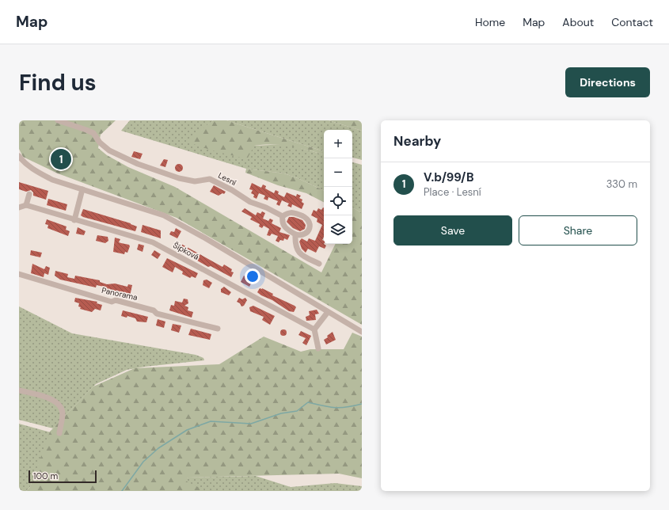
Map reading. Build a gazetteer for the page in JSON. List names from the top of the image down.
{
  "streets": {
    "street": ["Lesní", "Šípková", "Panorama"]
  },
  "scale_bar": "100 m",
  "page": {
    "header": "Map",
    "nav": [
      "Home",
      "Map",
      "About",
      "Contact"
    ],
    "buttons": [
      "Directions",
      ["Save", "Share"]
    ],
    "title": "Find us",
    "heading": "Nearby",
    "map_buttons": ["+", "−"],
    "pins": "1",
    "list": [
      {
        "mark": "1",
        "name": "V.b/99/B",
        "note": "Place · Lesní",
        "value": "330 m"
      }
    ],
    "scale": "100 m"
  }
}
